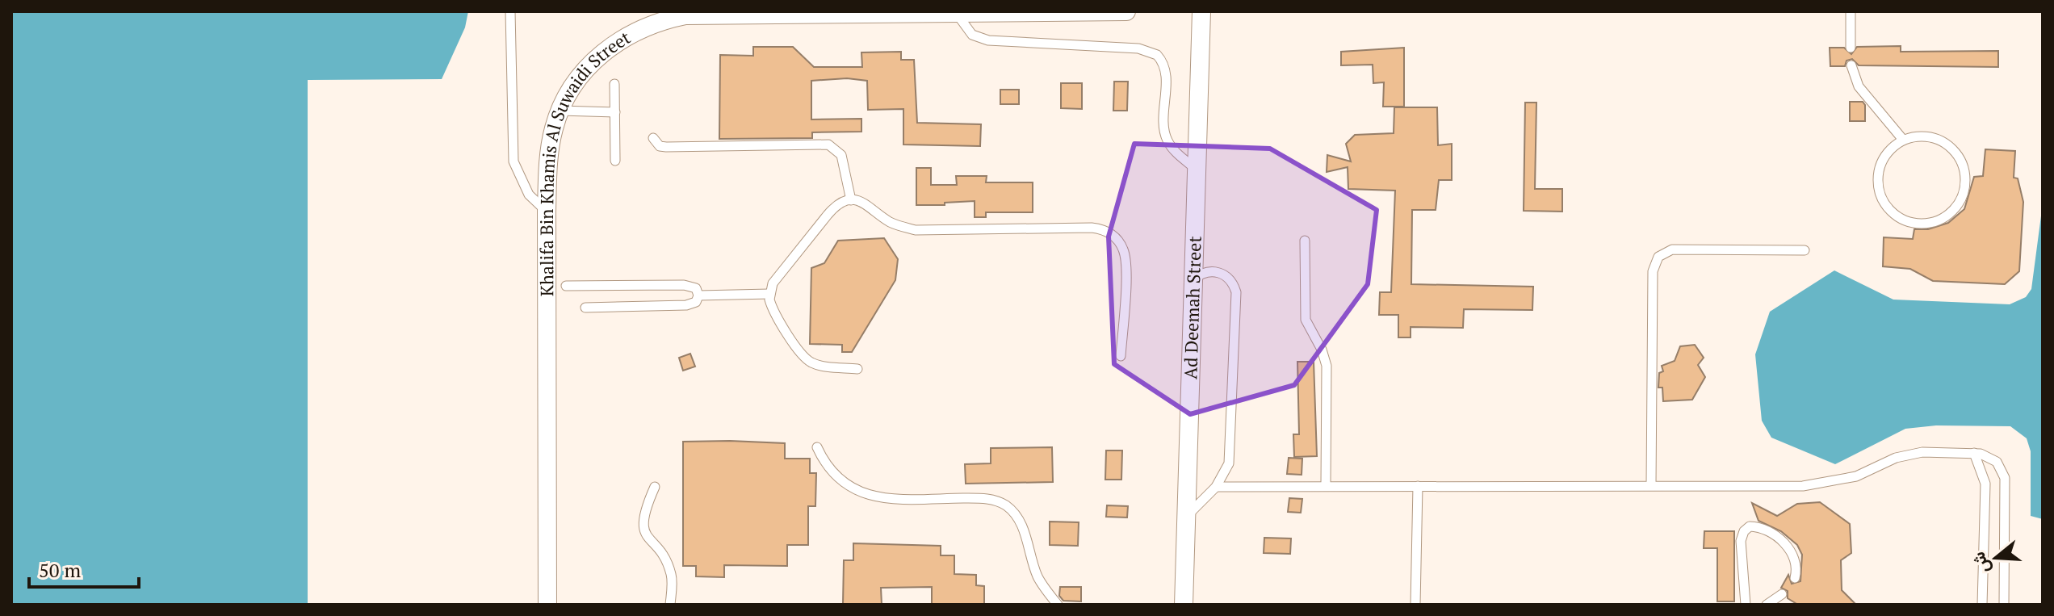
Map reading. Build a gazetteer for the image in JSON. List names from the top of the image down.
{
  "streets": {
    "street": ["Khalifa Bin Khamis Al Suwaidi Street", "Ad Deemah Street"]
  },
  "scale_bar": "50 m",
  "north": "left"
}
